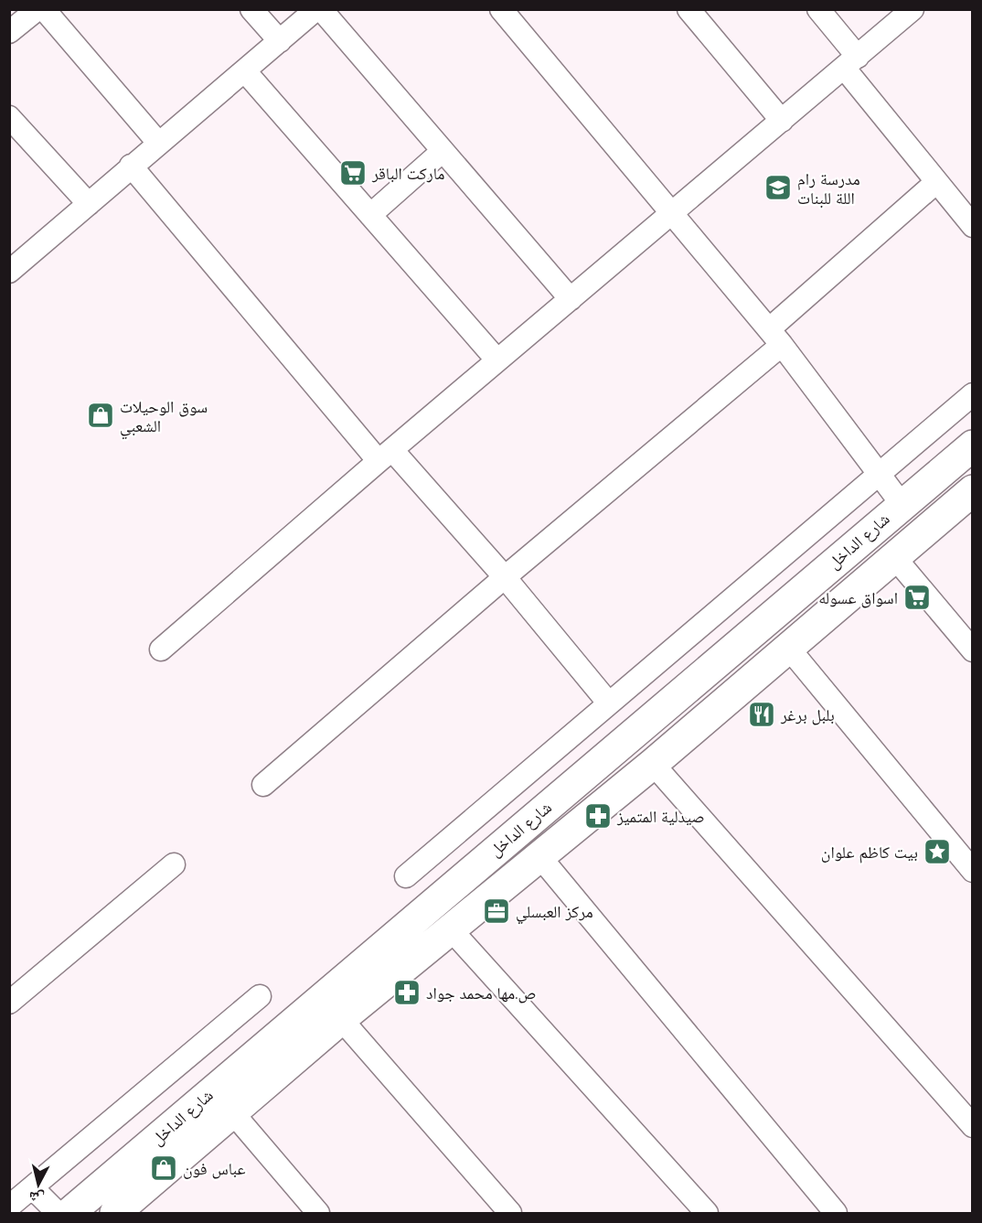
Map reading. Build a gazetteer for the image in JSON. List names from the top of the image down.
{
  "streets": {
    "main road": ["شارع الداخل"]
  },
  "places": {
    "supermarket": ["ماركت الباقر", "اسواق عسوله"],
    "school or university": ["مدرسة رام اللة للبنات"],
    "shop": ["سوق الوحيلات الشعبي", "عباس فون"],
    "restaurant": ["بلبل برغر"],
    "pharmacy": ["صيدلية المتميز", "ص.مها محمد جواد"],
    "place": ["بيت كاظم علوان"],
    "office": ["مركز العبسلي"]
  },
  "north": "bottom"
}
